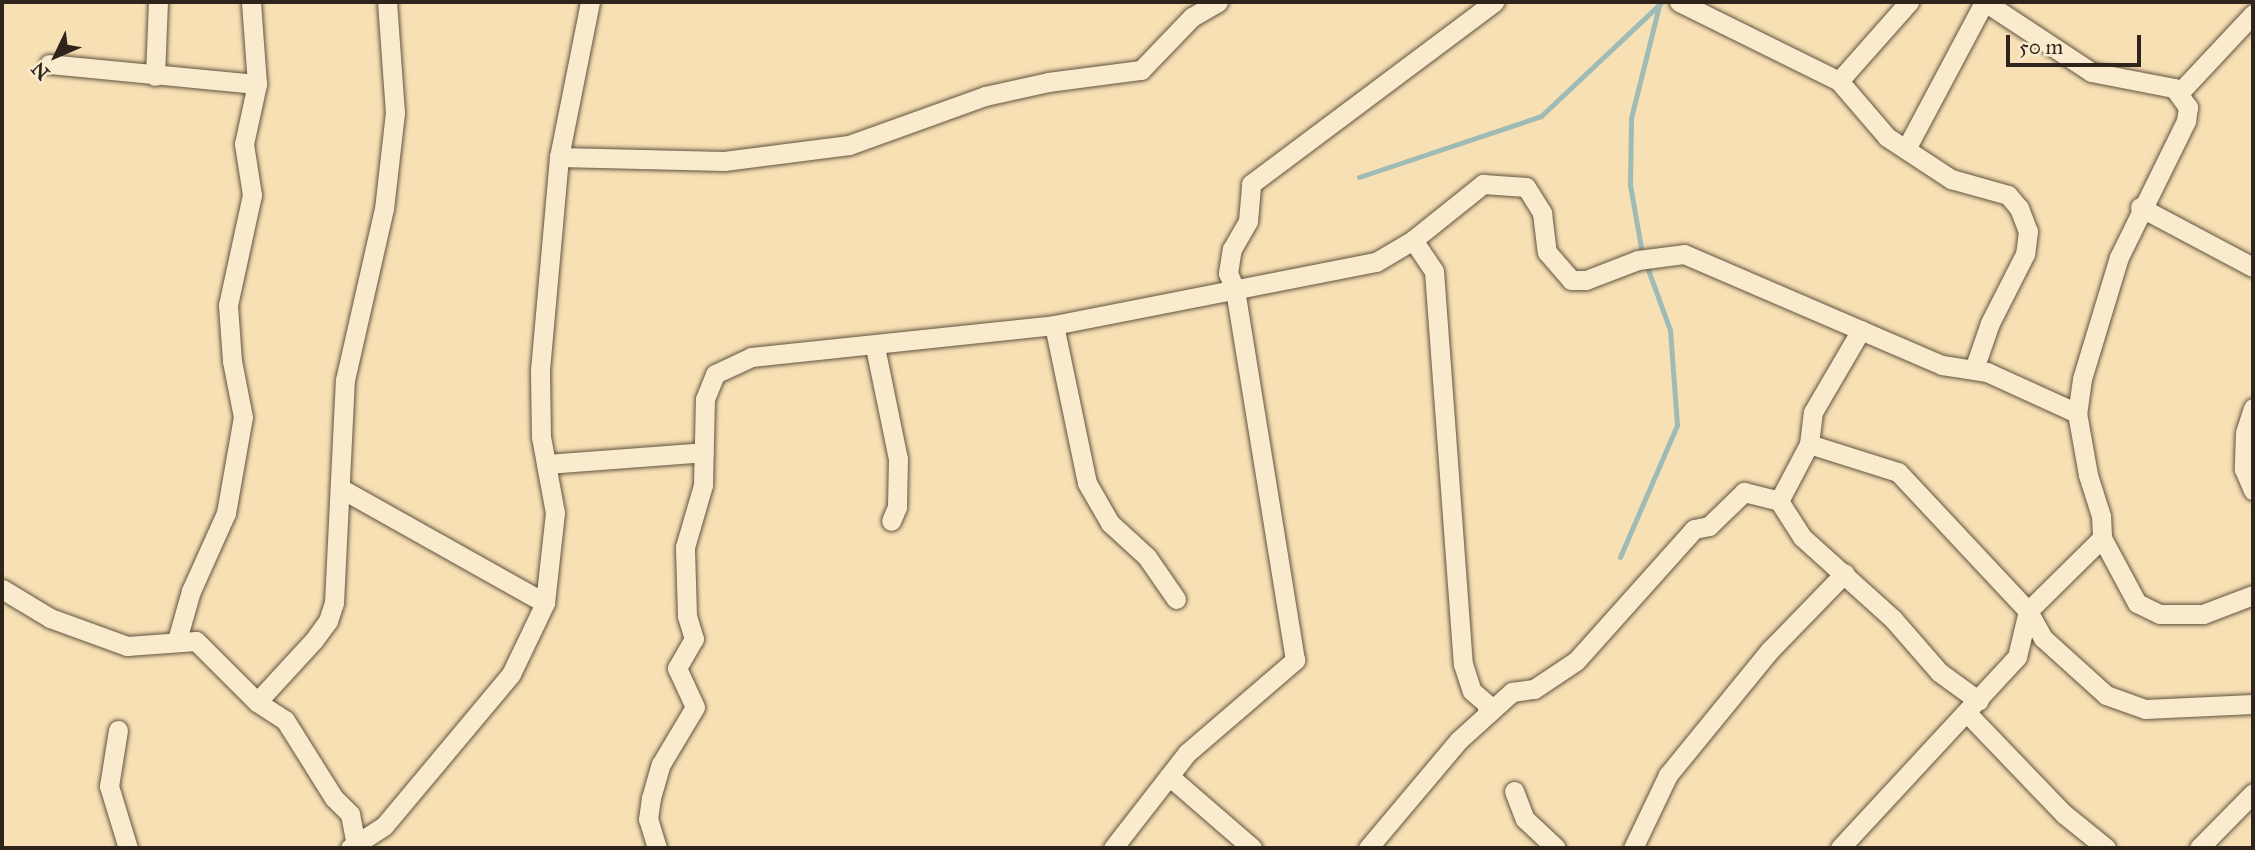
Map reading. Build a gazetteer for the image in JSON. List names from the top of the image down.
{
  "scale_bar": "50 m",
  "north": "bottom left"
}
